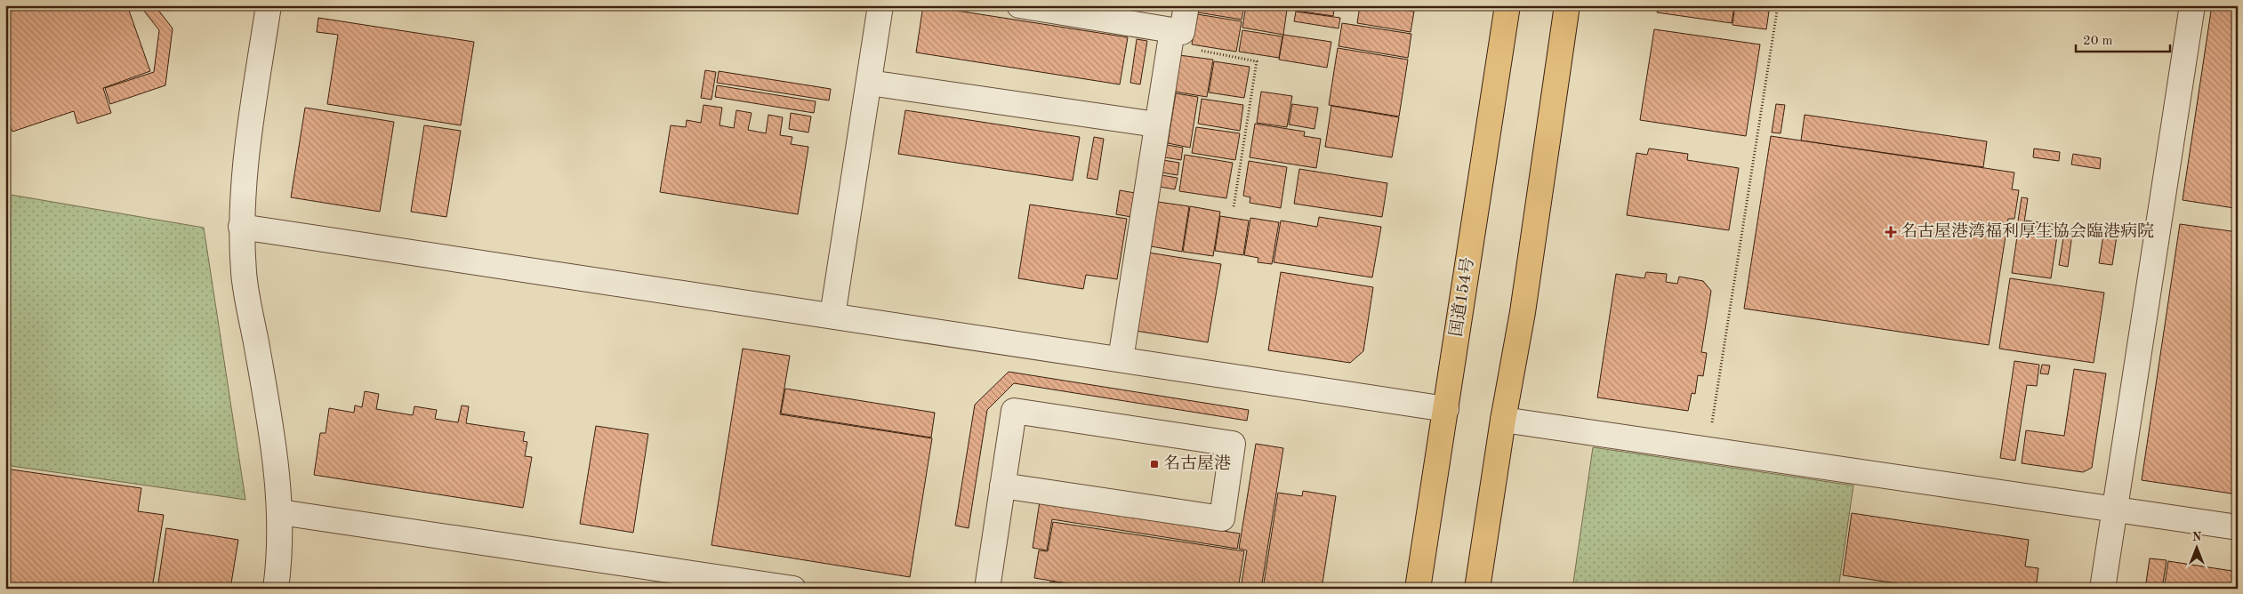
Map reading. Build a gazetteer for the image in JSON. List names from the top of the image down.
{
  "streets": {
    "highway": ["国道154号"]
  },
  "places": {
    "health": ["名古屋港湾福利厚生協会臨港病院"],
    "transit": ["名古屋港"]
  },
  "scale_bar": "20 m",
  "north": "top"
}
